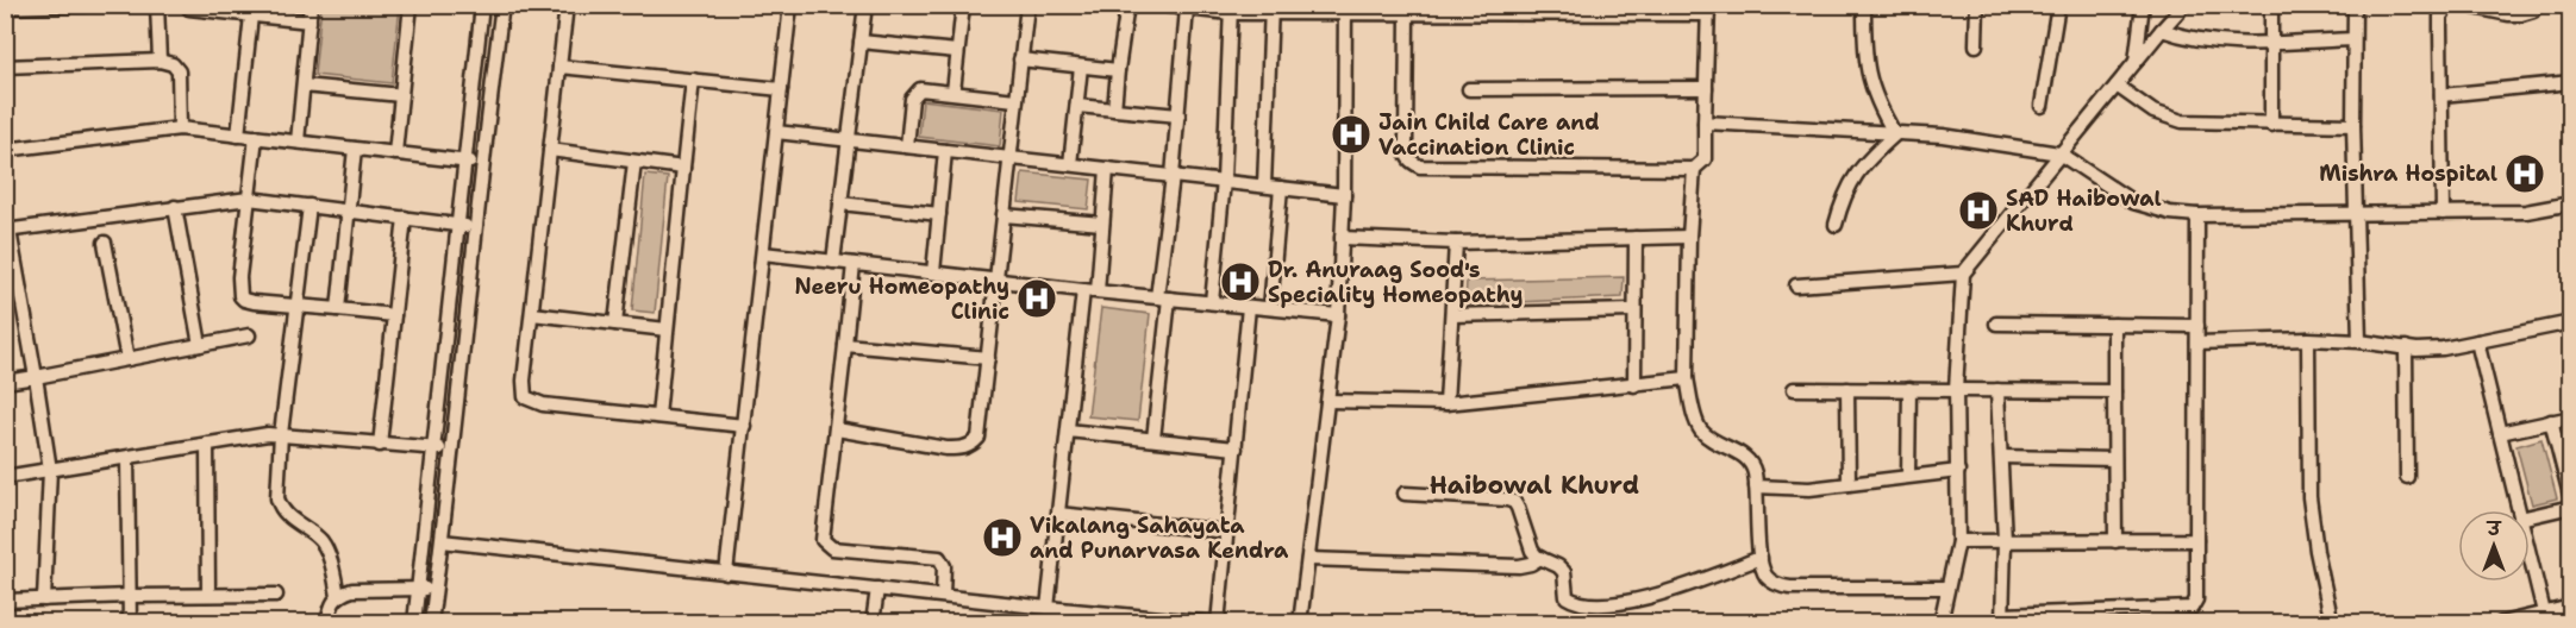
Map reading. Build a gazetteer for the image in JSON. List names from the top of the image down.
{
  "districts": ["Haibowal Khurd"],
  "places": {
    "hospital": [
      "Jain Child Care and Vaccination Clinic",
      "Mishra Hospital",
      "SAD Haibowal Khurd",
      "Dr. Anuraag Sood's Speciality Homeopathy",
      "Neeru Homeopathy Clinic",
      "Vikalang Sahayata and Punarvasa Kendra"
    ]
  },
  "north": "top"
}
